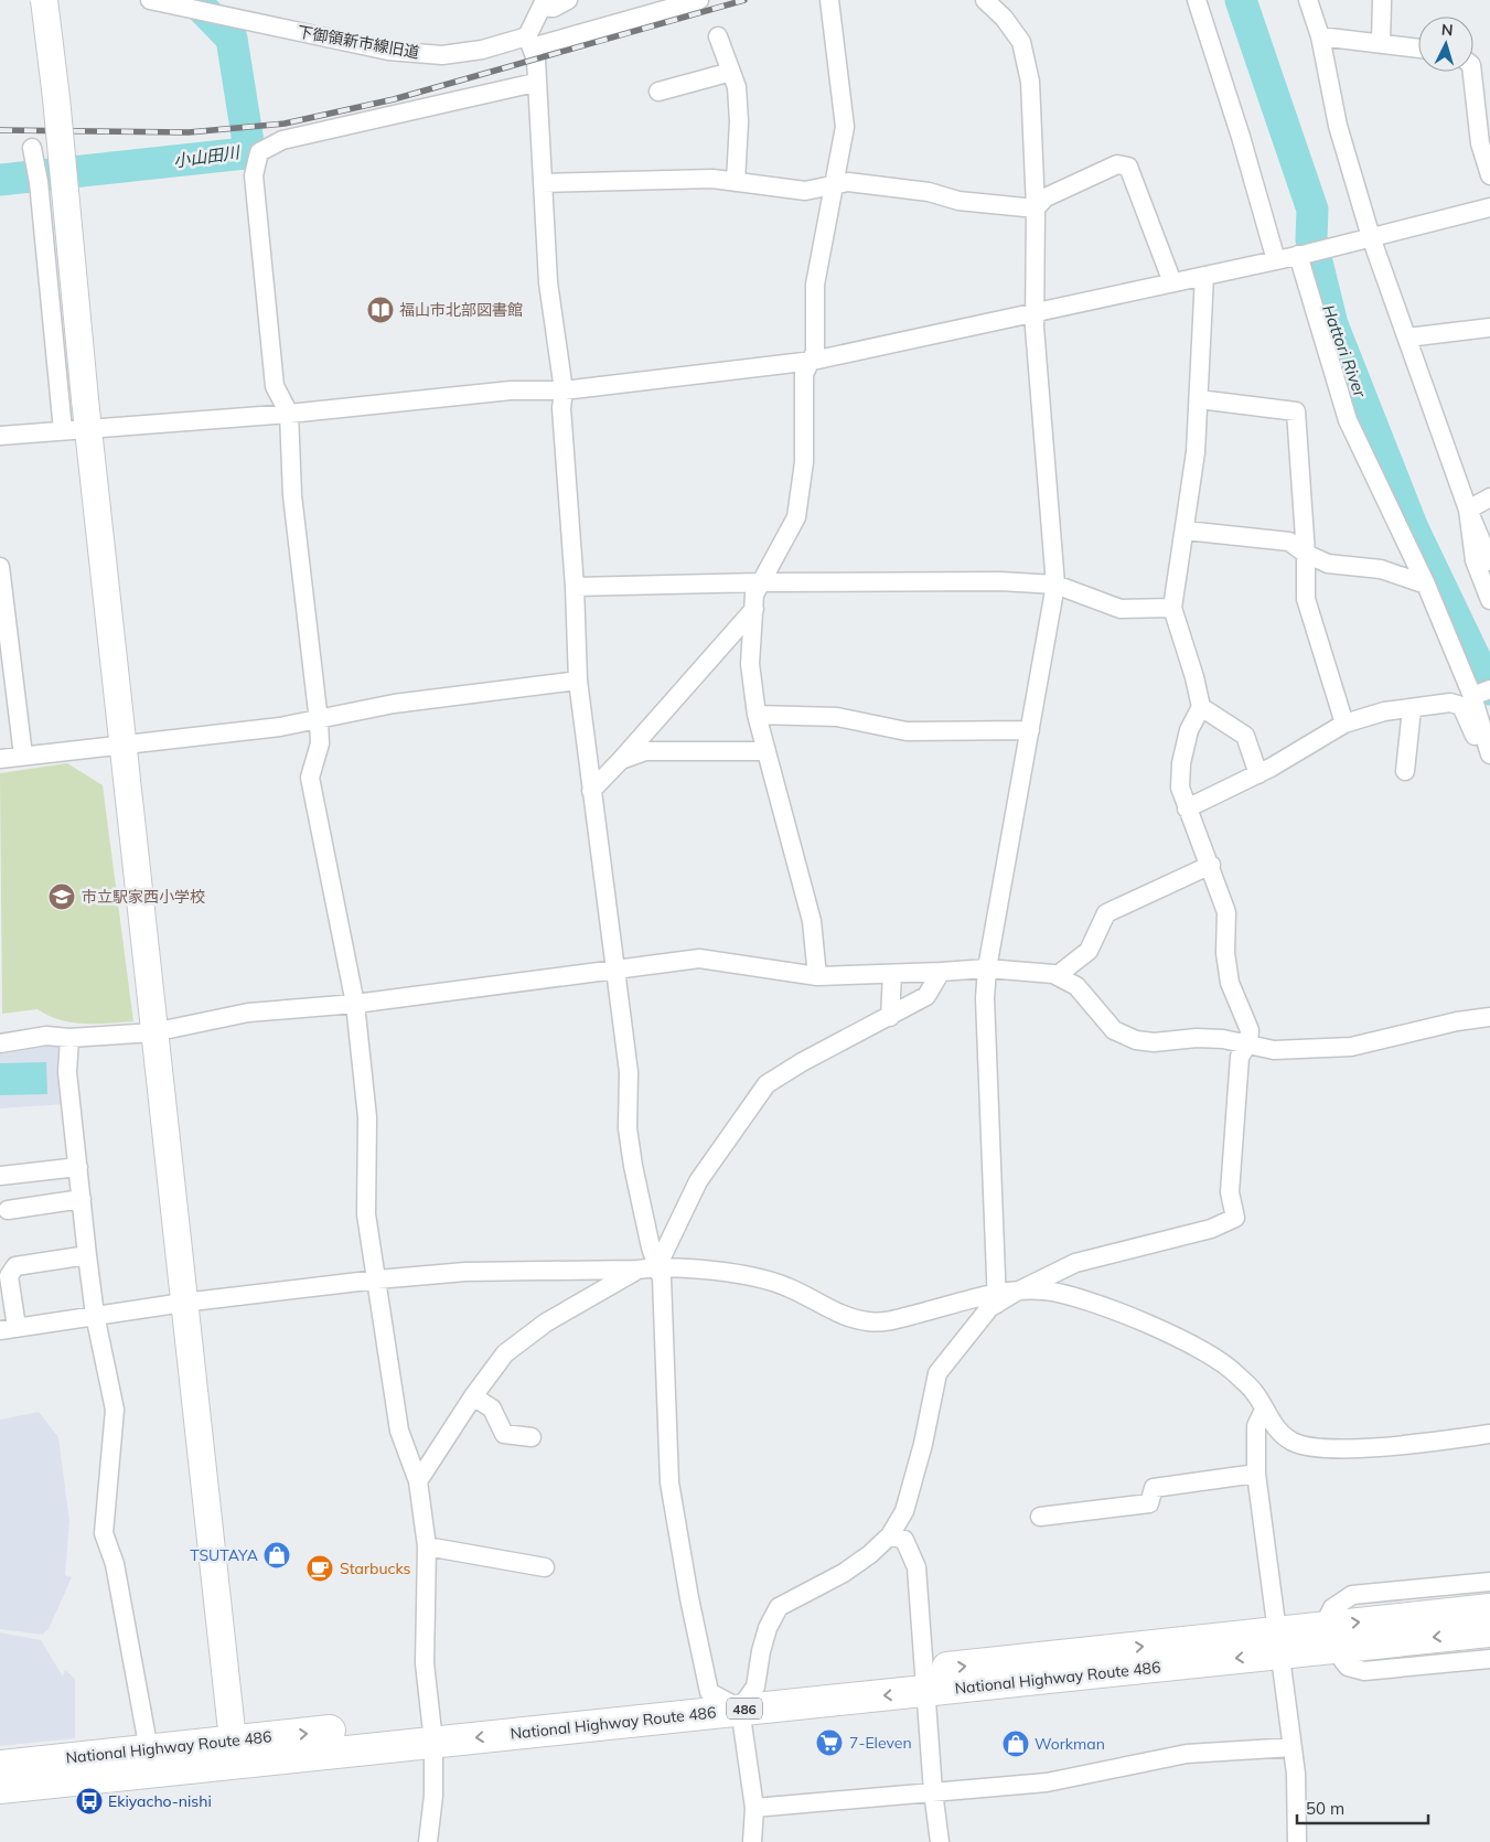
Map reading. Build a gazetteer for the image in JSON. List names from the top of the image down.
{
  "streets": {
    "highway": ["National Highway Route 486", "486"],
    "street": ["下御領新市線旧道"]
  },
  "water": ["小山田川", "Hattori River"],
  "places": {
    "library": ["福山市北部図書館"],
    "school or university": ["市立駅家西小学校"],
    "shop": ["TSUTAYA", "Workman"],
    "cafe": ["Starbucks"],
    "supermarket": ["7-Eleven"],
    "bus stop": ["Ekiyacho-nishi"]
  },
  "scale_bar": "50 m",
  "north": "top"
}
